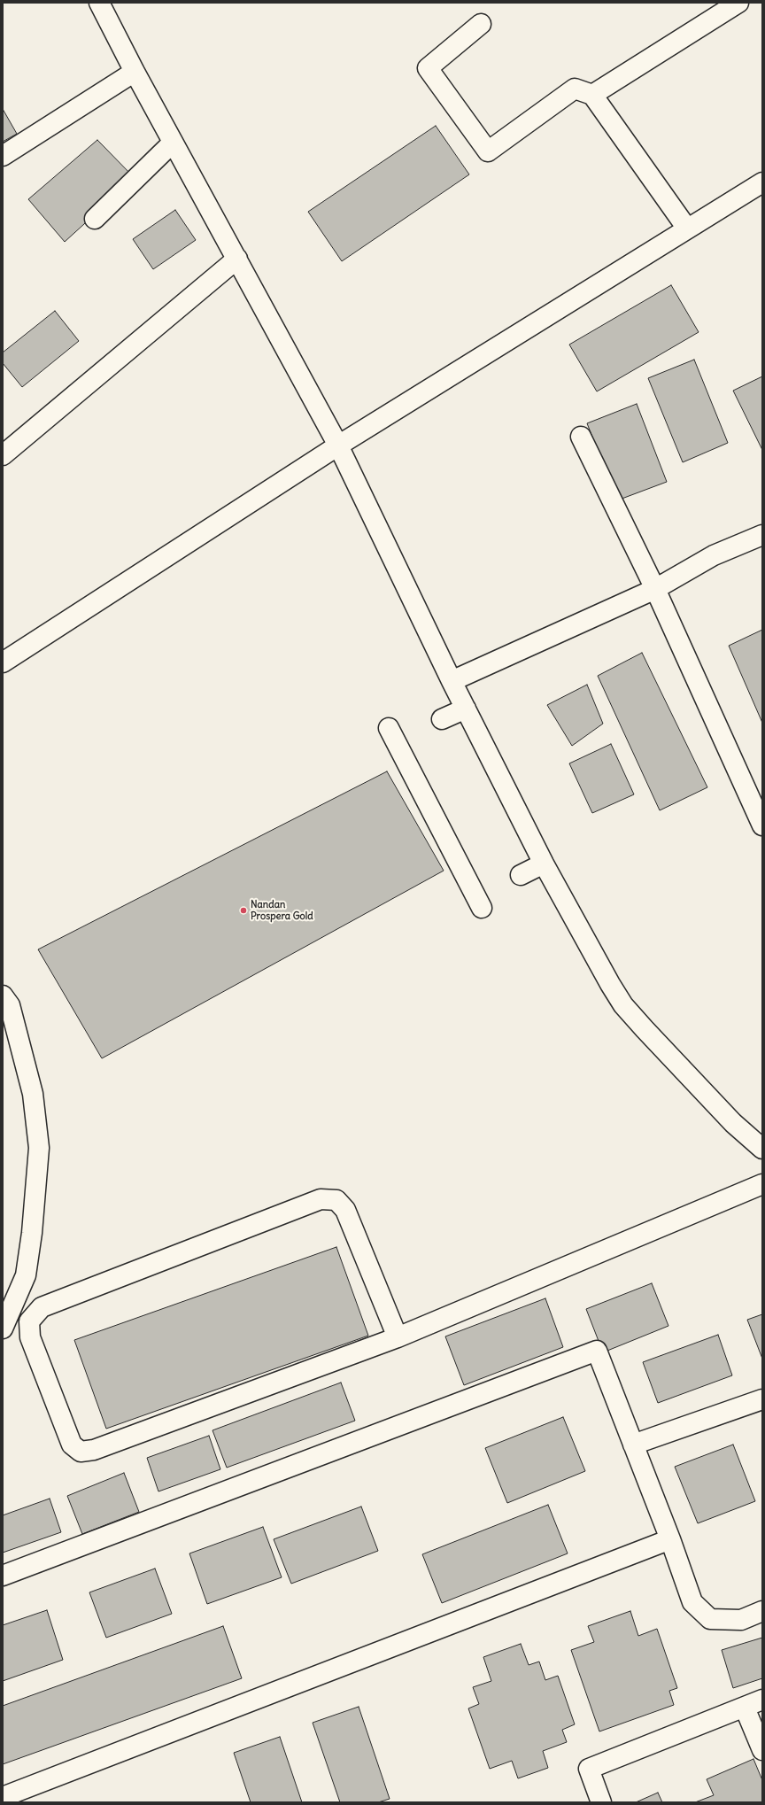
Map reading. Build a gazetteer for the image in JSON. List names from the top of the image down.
{
  "places": ["Nandan Prospera Gold"]
}
